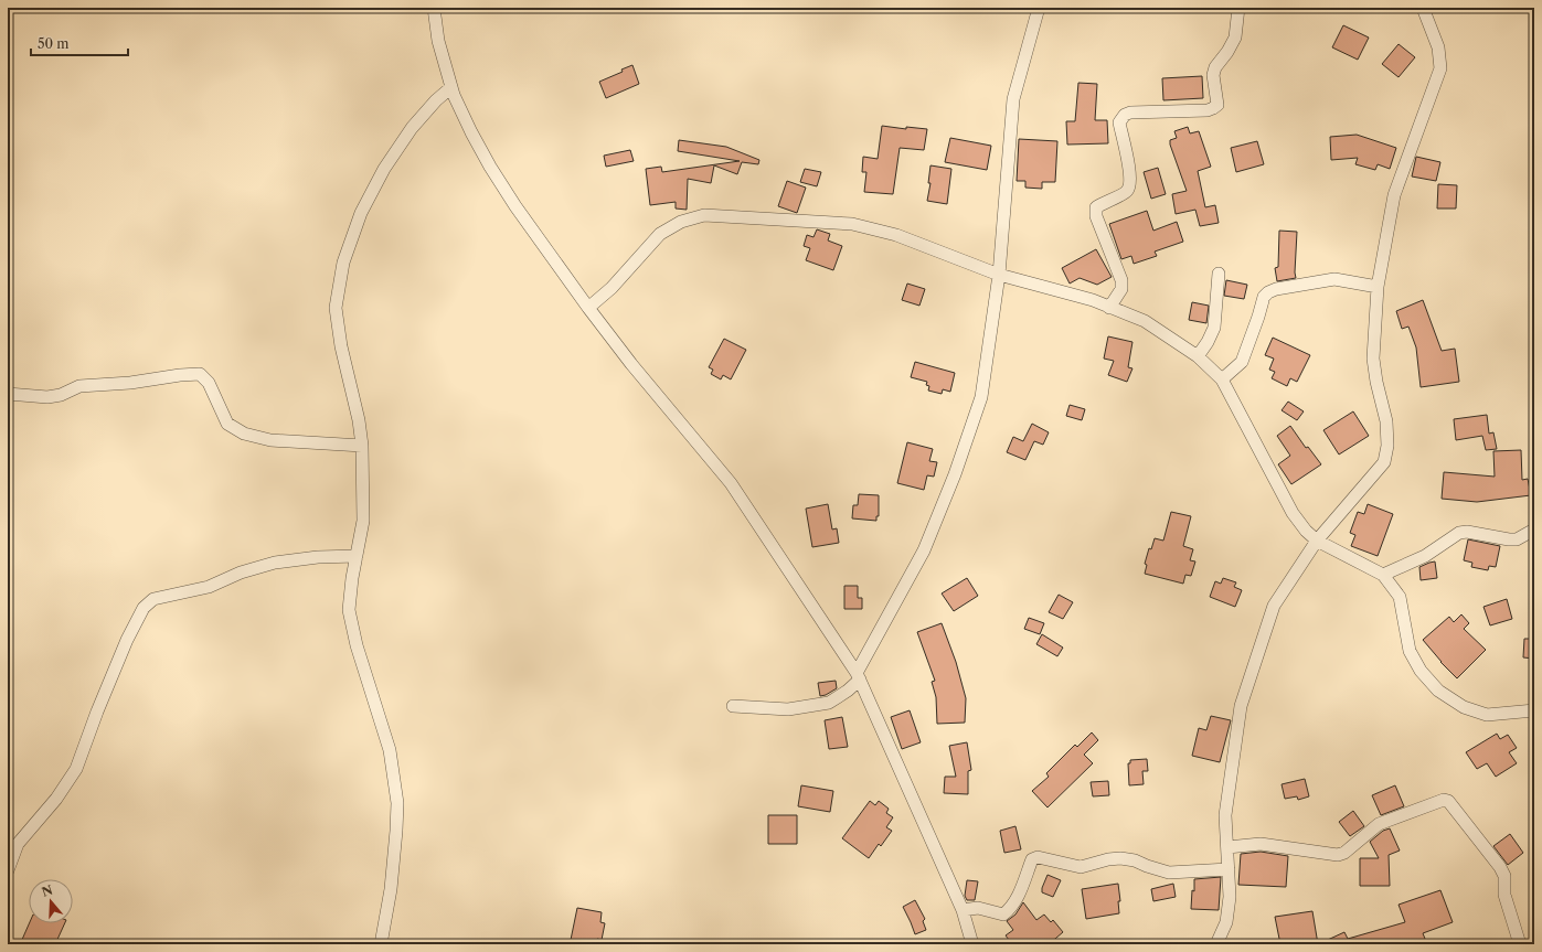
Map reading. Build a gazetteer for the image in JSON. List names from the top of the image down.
{
  "scale_bar": "50 m",
  "north": "top"
}
